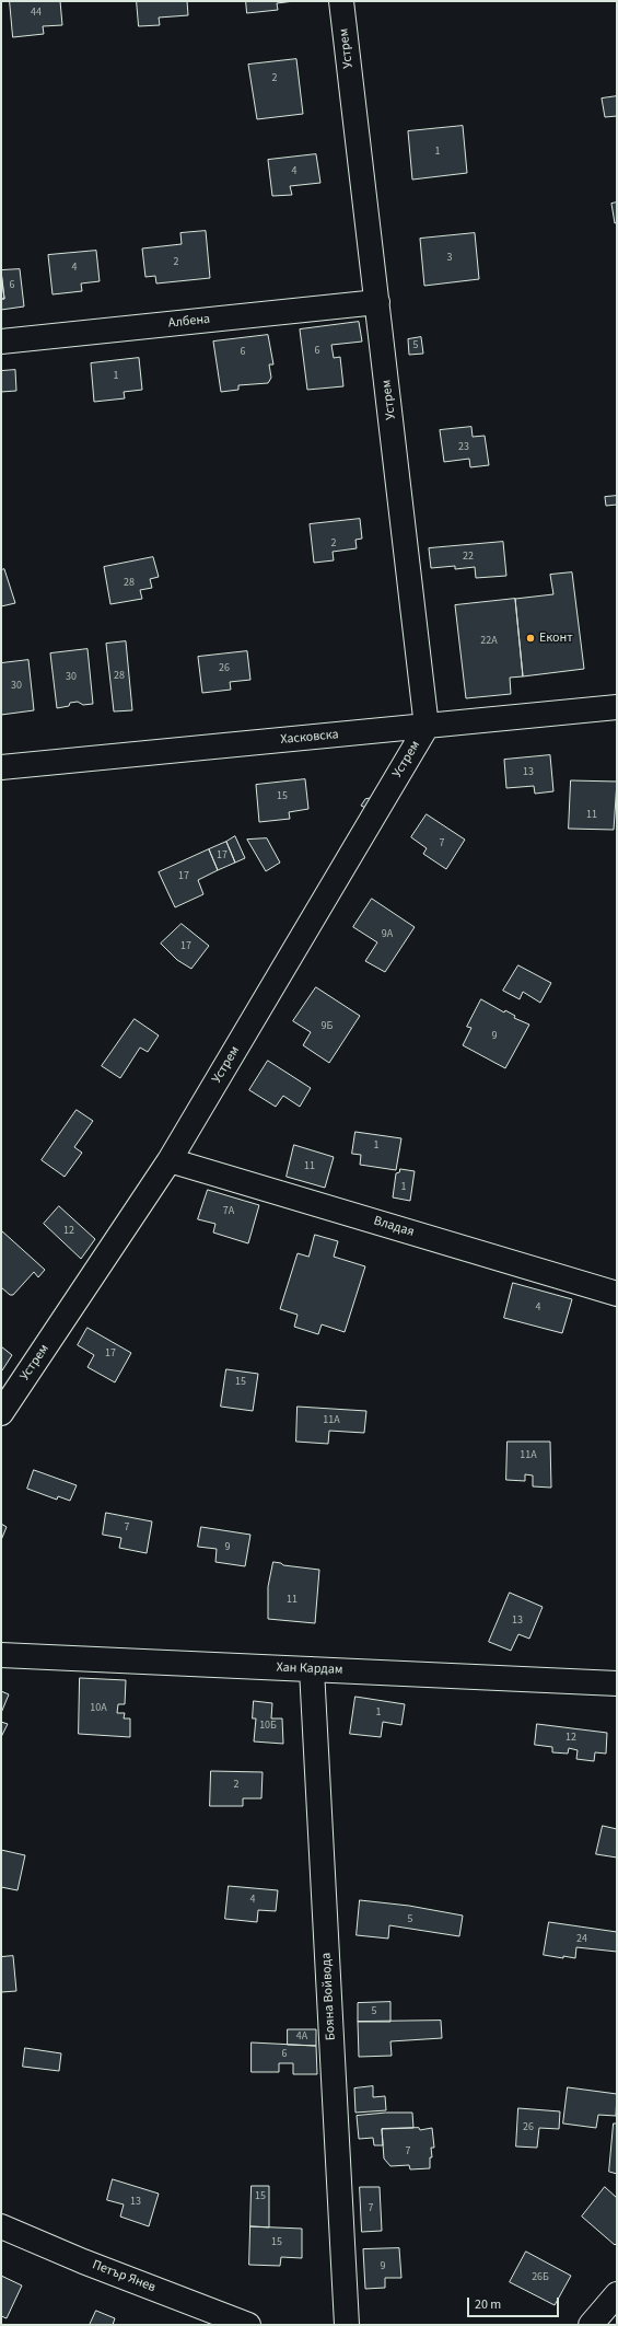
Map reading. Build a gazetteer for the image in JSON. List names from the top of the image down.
{
  "streets": {
    "street": [
      "Устрем",
      "Албена",
      "Хасковска",
      "Владая",
      "Хан Кардам",
      "Бояна Войвода",
      "Петър Янев"
    ]
  },
  "crossings": [
    ["Устрем", "Албена"],
    ["Устрем", "Хасковска"],
    ["Устрем", "Владая"],
    ["Хан Кардам", "Бояна Войвода"]
  ],
  "places": ["Еконт"],
  "house_numbers": [
    "44",
    "2",
    "1",
    "4",
    "3",
    "2",
    "4",
    "6",
    "5",
    "6",
    "6",
    "1",
    "23",
    "2",
    "22",
    "28",
    "22А",
    "26",
    "28",
    "30",
    "30",
    "13",
    "15",
    "11",
    "7",
    "17",
    "17",
    "9А",
    "17",
    "9Б",
    "9",
    "1",
    "11",
    "1",
    "7А",
    "12",
    "4",
    "17",
    "15",
    "11А",
    "11А",
    "7",
    "9",
    "11",
    "13",
    "10А",
    "1",
    "10Б",
    "12",
    "2",
    "4",
    "5",
    "24",
    "5",
    "4А",
    "6",
    "26",
    "7",
    "15",
    "13",
    "7",
    "15",
    "9",
    "26Б"
  ],
  "scale_bar": "20 m"
}
